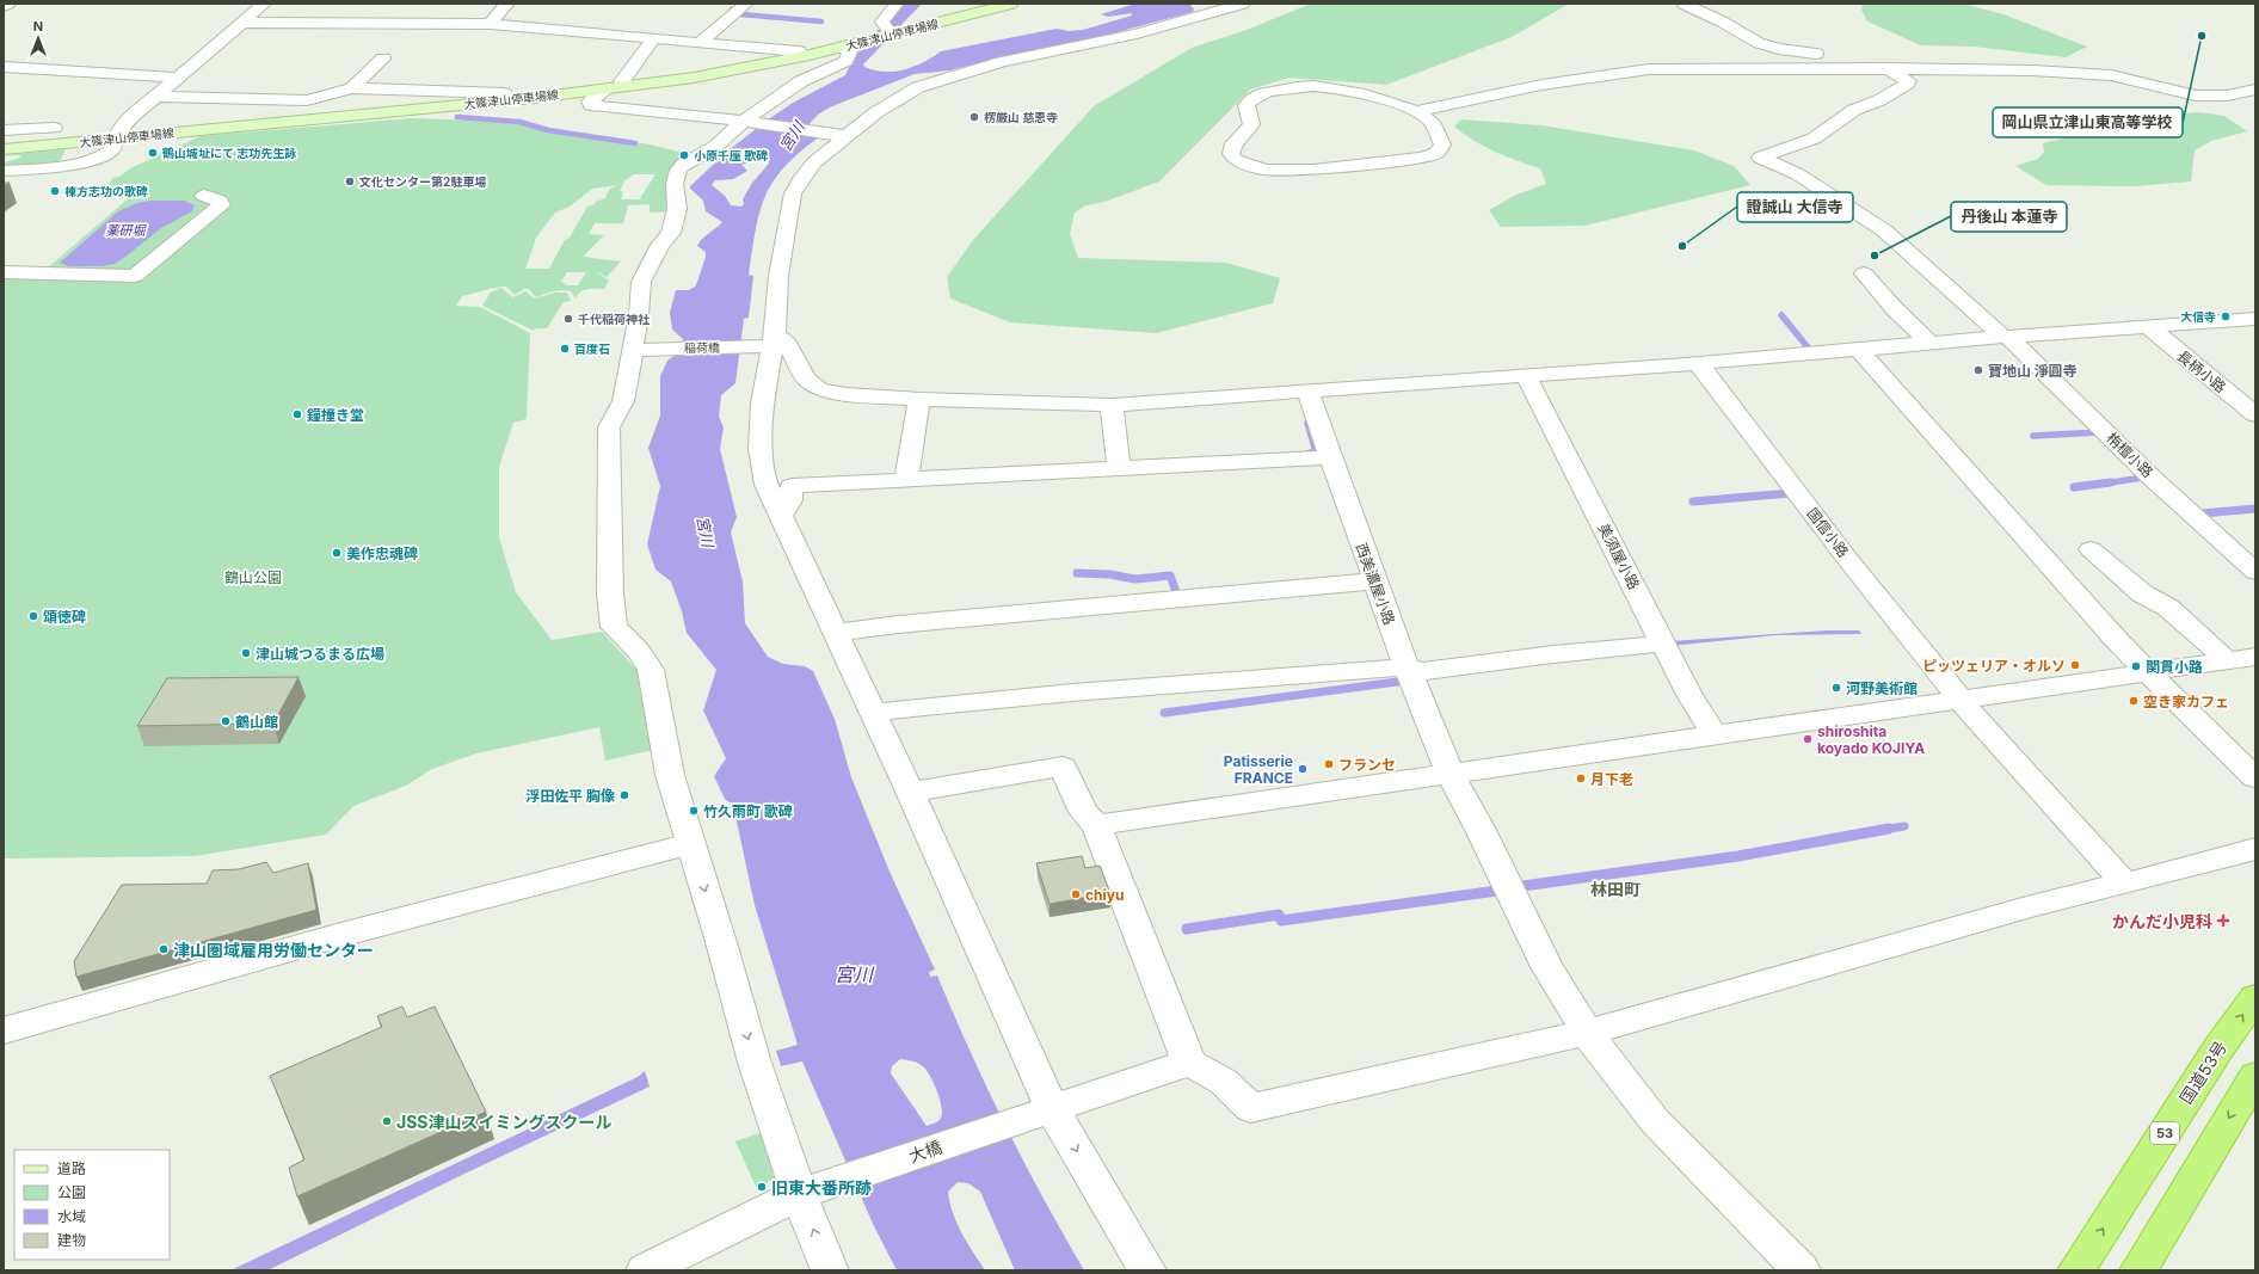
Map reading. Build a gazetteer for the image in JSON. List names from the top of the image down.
{
  "streets": {
    "highway": ["国道53号", "53"],
    "main road": ["大篠津山停車場線"],
    "street": [
      "稲荷橋",
      "長柄小路",
      "栴檀小路",
      "国信小路",
      "美須屋小路",
      "西美濃屋小路",
      "大橋"
    ]
  },
  "districts": ["林田町"],
  "water": ["宮川", "薬研堀"],
  "parks": ["鶴山公園"],
  "places": {
    "other": [
      "岡山県立津山東高等学校",
      "楞厳山 慈恩寺",
      "鶴山城址にて 志功先生詠",
      "小原千座 歌碑",
      "文化センター第2駐車場",
      "棟方志功の歌碑",
      "證誠山 大信寺",
      "丹後山 本蓮寺",
      "大信寺",
      "千代稲荷神社",
      "百度石",
      "寶地山 淨圓寺",
      "鐘撞き堂",
      "美作忠魂碑",
      "頌徳碑",
      "津山城つるまる広場",
      "ピッツェリア・オルソ",
      "関貫小路",
      "河野美術館",
      "空き家カフェ",
      "鶴山館",
      "shiroshita koyado KOJIYA",
      "フランセ",
      "Patisserie FRANCE",
      "月下老",
      "浮田佐平 胸像",
      "竹久雨町 歌碑",
      "chiyu",
      "津山圏域雇用労働センター",
      "JSS津山スイミングスクール",
      "旧東大番所跡"
    ],
    "health": ["かんだ小児科"]
  },
  "legend": [
    "道路",
    "公園",
    "水域",
    "建物"
  ],
  "north": "top"
}
